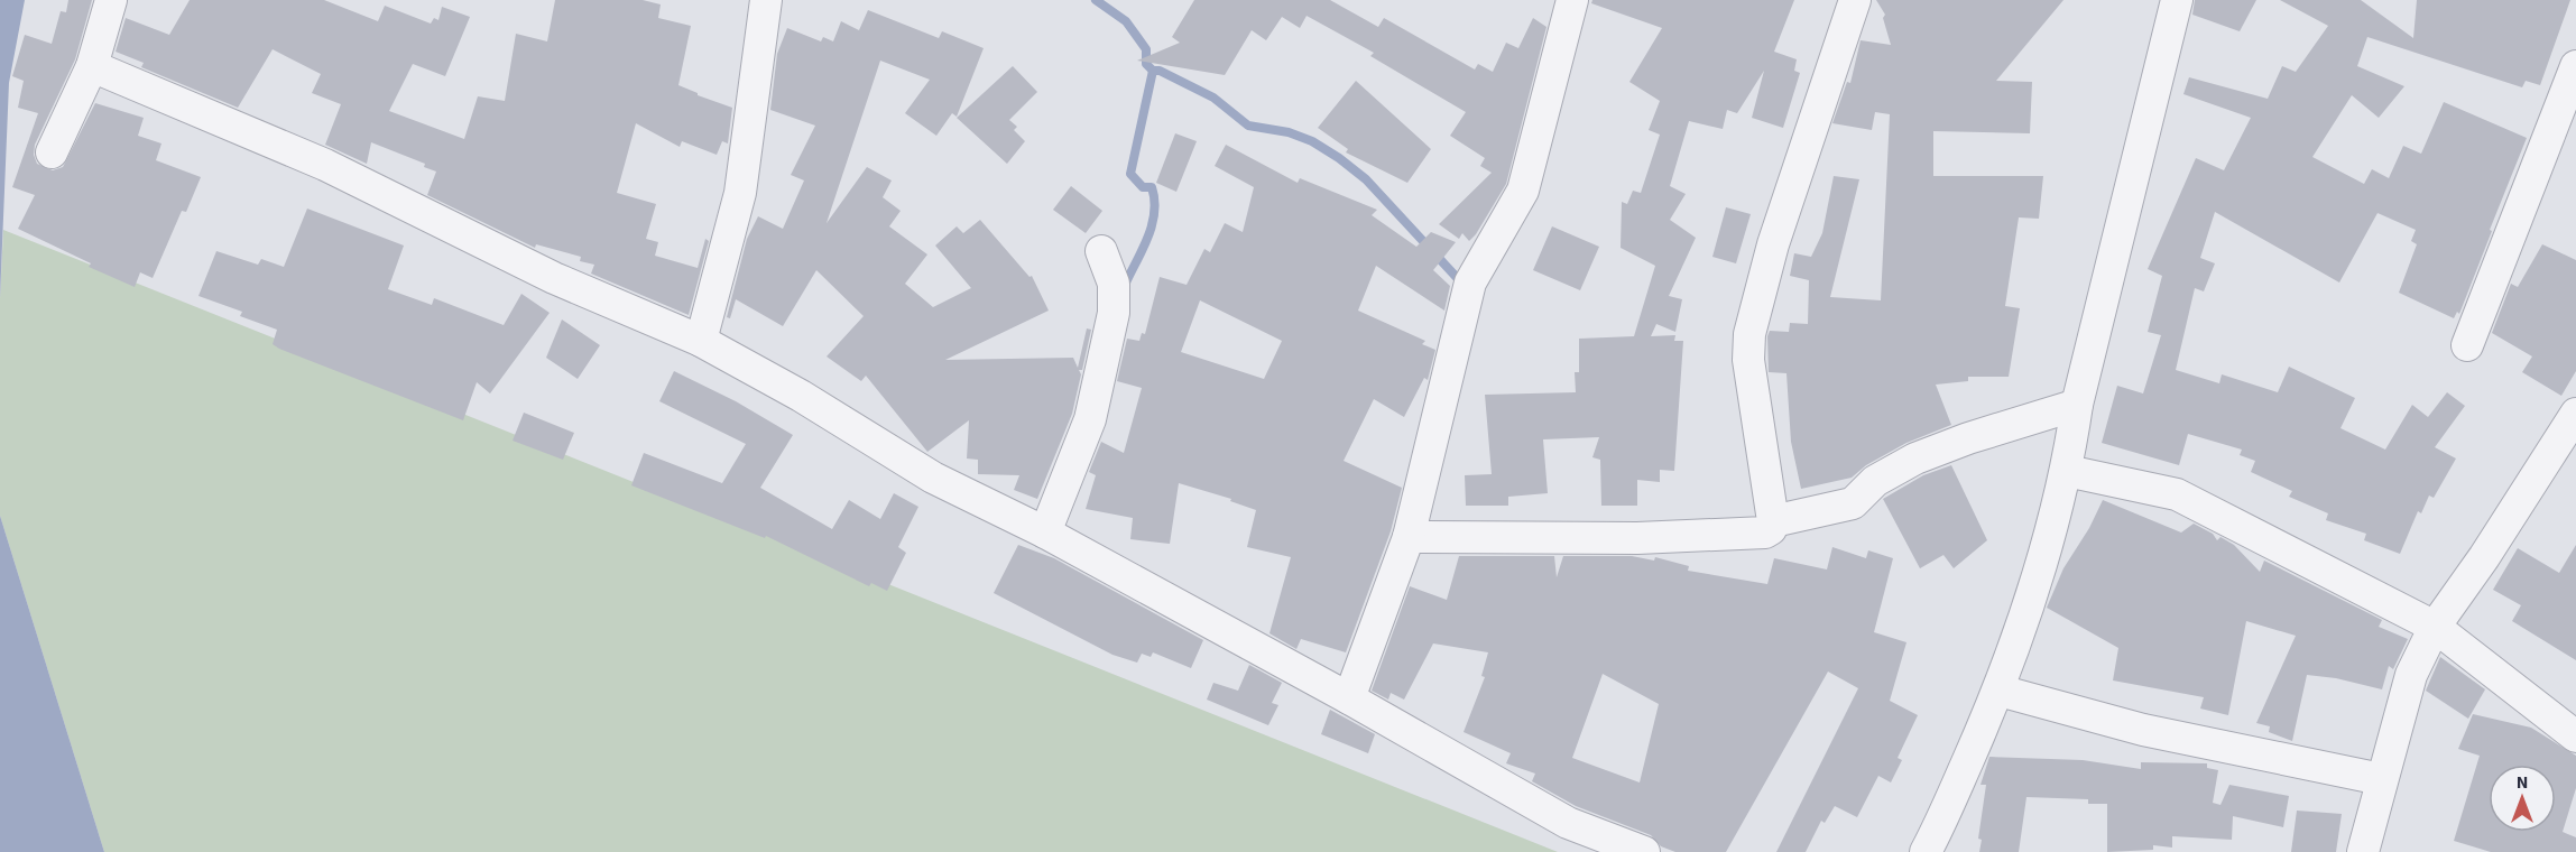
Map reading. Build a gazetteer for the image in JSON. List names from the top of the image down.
{
  "north": "top"
}
